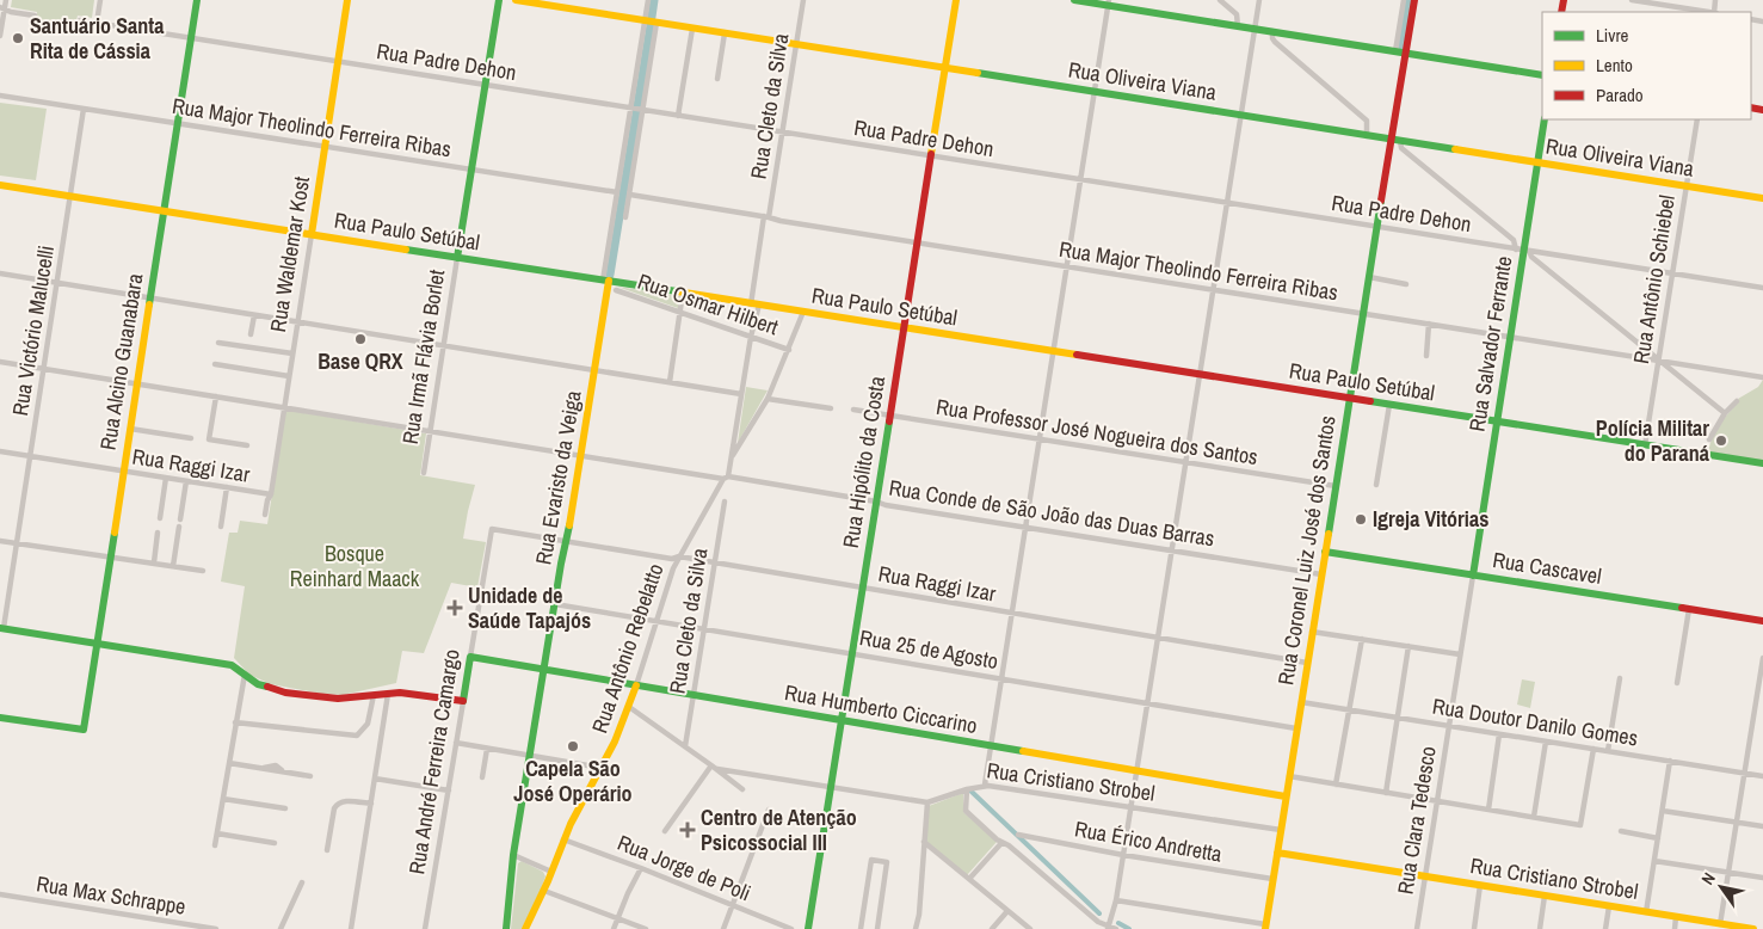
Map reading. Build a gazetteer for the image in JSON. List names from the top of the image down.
{
  "streets": {
    "main road": [
      "Rua Oliveira Viana",
      "Rua Paulo Setúbal",
      "Rua Waldemar Kost",
      "Rua Salvador Ferrante",
      "Rua Irmã Flávia Borlet",
      "Rua Alcino Guanabara",
      "Rua Hipólito da Costa",
      "Rua Evaristo da Veiga",
      "Rua Coronel Luiz José dos Santos",
      "Rua Cascavel",
      "Rua Antônio Rebelatto",
      "Rua Humberto Ciccarino",
      "Rua André Ferreira Camargo",
      "Rua Cristiano Strobel"
    ],
    "street": [
      "Rua Padre Dehon",
      "Rua Cleto da Silva",
      "Rua Major Theolindo Ferreira Ribas",
      "Rua Antônio Schiebel",
      "Rua Osmar Hilbert",
      "Rua Victório Malucelli",
      "Rua Professor José Nogueira dos Santos",
      "Rua Raggi Izar",
      "Rua Conde de São João das Duas Barras",
      "Rua 25 de Agosto",
      "Rua Doutor Danilo Gomes",
      "Rua Clara Tedesco",
      "Rua Érico Andretta",
      "Rua Jorge de Poli",
      "Rua Max Schrappe"
    ]
  },
  "crossings": [
    ["Rua Padre Dehon", "Rua Cleto da Silva"],
    ["Rua Padre Dehon", "Rua Waldemar Kost"],
    ["Rua Padre Dehon", "Rua Antônio Schiebel"],
    ["Rua Padre Dehon", "Rua Salvador Ferrante"],
    ["Rua Padre Dehon", "Rua Irmã Flávia Borlet"],
    ["Rua Padre Dehon", "Rua Alcino Guanabara"],
    ["Rua Padre Dehon", "Rua Hipólito da Costa"],
    ["Rua Padre Dehon", "Rua Evaristo da Veiga"],
    ["Rua Padre Dehon", "Rua Coronel Luiz José dos Santos"],
    ["Rua Oliveira Viana", "Rua Cleto da Silva"],
    ["Rua Oliveira Viana", "Rua Antônio Schiebel"],
    ["Rua Oliveira Viana", "Rua Salvador Ferrante"],
    ["Rua Oliveira Viana", "Rua Hipólito da Costa"],
    ["Rua Oliveira Viana", "Rua Evaristo da Veiga"],
    ["Rua Oliveira Viana", "Rua Coronel Luiz José dos Santos"],
    ["Rua Cleto da Silva", "Rua Major Theolindo Ferreira Ribas"],
    ["Rua Cleto da Silva", "Rua Paulo Setúbal"],
    ["Rua Cleto da Silva", "Rua Osmar Hilbert"],
    ["Rua Cleto da Silva", "Rua Raggi Izar"],
    ["Rua Cleto da Silva", "Rua Conde de São João das Duas Barras"],
    ["Rua Cleto da Silva", "Rua Antônio Rebelatto"],
    ["Rua Cleto da Silva", "Rua 25 de Agosto"],
    ["Rua Cleto da Silva", "Rua Humberto Ciccarino"],
    ["Rua Major Theolindo Ferreira Ribas", "Rua Waldemar Kost"],
    ["Rua Major Theolindo Ferreira Ribas", "Rua Antônio Schiebel"],
    ["Rua Major Theolindo Ferreira Ribas", "Rua Victório Malucelli"],
    ["Rua Major Theolindo Ferreira Ribas", "Rua Salvador Ferrante"],
    ["Rua Major Theolindo Ferreira Ribas", "Rua Irmã Flávia Borlet"],
    ["Rua Major Theolindo Ferreira Ribas", "Rua Alcino Guanabara"],
    ["Rua Major Theolindo Ferreira Ribas", "Rua Hipólito da Costa"],
    ["Rua Major Theolindo Ferreira Ribas", "Rua Evaristo da Veiga"],
    ["Rua Major Theolindo Ferreira Ribas", "Rua Coronel Luiz José dos Santos"],
    ["Rua Paulo Setúbal", "Rua Waldemar Kost"],
    ["Rua Paulo Setúbal", "Rua Antônio Schiebel"],
    ["Rua Paulo Setúbal", "Rua Victório Malucelli"],
    ["Rua Paulo Setúbal", "Rua Salvador Ferrante"],
    ["Rua Paulo Setúbal", "Rua Irmã Flávia Borlet"],
    ["Rua Paulo Setúbal", "Rua Alcino Guanabara"],
    ["Rua Paulo Setúbal", "Rua Hipólito da Costa"],
    ["Rua Paulo Setúbal", "Rua Evaristo da Veiga"],
    ["Rua Paulo Setúbal", "Rua Coronel Luiz José dos Santos"],
    ["Rua Waldemar Kost", "Rua Raggi Izar"],
    ["Rua Waldemar Kost", "Rua Conde de São João das Duas Barras"],
    ["Rua Victório Malucelli", "Rua Raggi Izar"],
    ["Rua Victório Malucelli", "Rua Conde de São João das Duas Barras"],
    ["Rua Salvador Ferrante", "Rua Cascavel"],
    ["Rua Salvador Ferrante", "Rua Clara Tedesco"],
    ["Rua Irmã Flávia Borlet", "Rua Conde de São João das Duas Barras"],
    ["Rua Alcino Guanabara", "Rua Raggi Izar"],
    ["Rua Alcino Guanabara", "Rua Conde de São João das Duas Barras"],
    ["Rua Professor José Nogueira dos Santos", "Rua Hipólito da Costa"],
    ["Rua Professor José Nogueira dos Santos", "Rua Coronel Luiz José dos Santos"],
    ["Rua Hipólito da Costa", "Rua Raggi Izar"],
    ["Rua Hipólito da Costa", "Rua Conde de São João das Duas Barras"],
    ["Rua Hipólito da Costa", "Rua 25 de Agosto"],
    ["Rua Hipólito da Costa", "Rua Humberto Ciccarino"],
    ["Rua Hipólito da Costa", "Rua Cristiano Strobel"],
    ["Rua Raggi Izar", "Rua Evaristo da Veiga"],
    ["Rua Raggi Izar", "Rua Coronel Luiz José dos Santos"],
    ["Rua Raggi Izar", "Rua Antônio Rebelatto"],
    ["Rua Raggi Izar", "Rua André Ferreira Camargo"],
    ["Rua Evaristo da Veiga", "Rua Conde de São João das Duas Barras"],
    ["Rua Evaristo da Veiga", "Rua 25 de Agosto"],
    ["Rua Evaristo da Veiga", "Rua Humberto Ciccarino"],
    ["Rua Conde de São João das Duas Barras", "Rua Coronel Luiz José dos Santos"],
    ["Rua Conde de São João das Duas Barras", "Rua Antônio Rebelatto"],
    ["Rua Coronel Luiz José dos Santos", "Rua Cascavel"],
    ["Rua Coronel Luiz José dos Santos", "Rua 25 de Agosto"],
    ["Rua Coronel Luiz José dos Santos", "Rua Humberto Ciccarino"],
    ["Rua Coronel Luiz José dos Santos", "Rua Doutor Danilo Gomes"],
    ["Rua Coronel Luiz José dos Santos", "Rua Cristiano Strobel"],
    ["Rua Coronel Luiz José dos Santos", "Rua Érico Andretta"],
    ["Rua Cascavel", "Rua Clara Tedesco"],
    ["Rua Antônio Rebelatto", "Rua 25 de Agosto"],
    ["Rua Antônio Rebelatto", "Rua Humberto Ciccarino"],
    ["Rua Antônio Rebelatto", "Rua Jorge de Poli"],
    ["Rua Humberto Ciccarino", "Rua André Ferreira Camargo"],
    ["Rua Doutor Danilo Gomes", "Rua Clara Tedesco"],
    ["Rua Cristiano Strobel", "Rua Clara Tedesco"]
  ],
  "parks": ["Bosque Reinhard Maack"],
  "places": {
    "other": [
      "Santuário Santa Rita de Cássia",
      "Base QRX",
      "Polícia Militar do Paraná",
      "Igreja Vitórias",
      "Capela São José Operário"
    ],
    "health": ["Unidade de Saúde Tapajós", "Centro de Atenção Psicossocial III"]
  },
  "legend": ["Livre", "Lento", "Parado"],
  "north": "top left"
}
